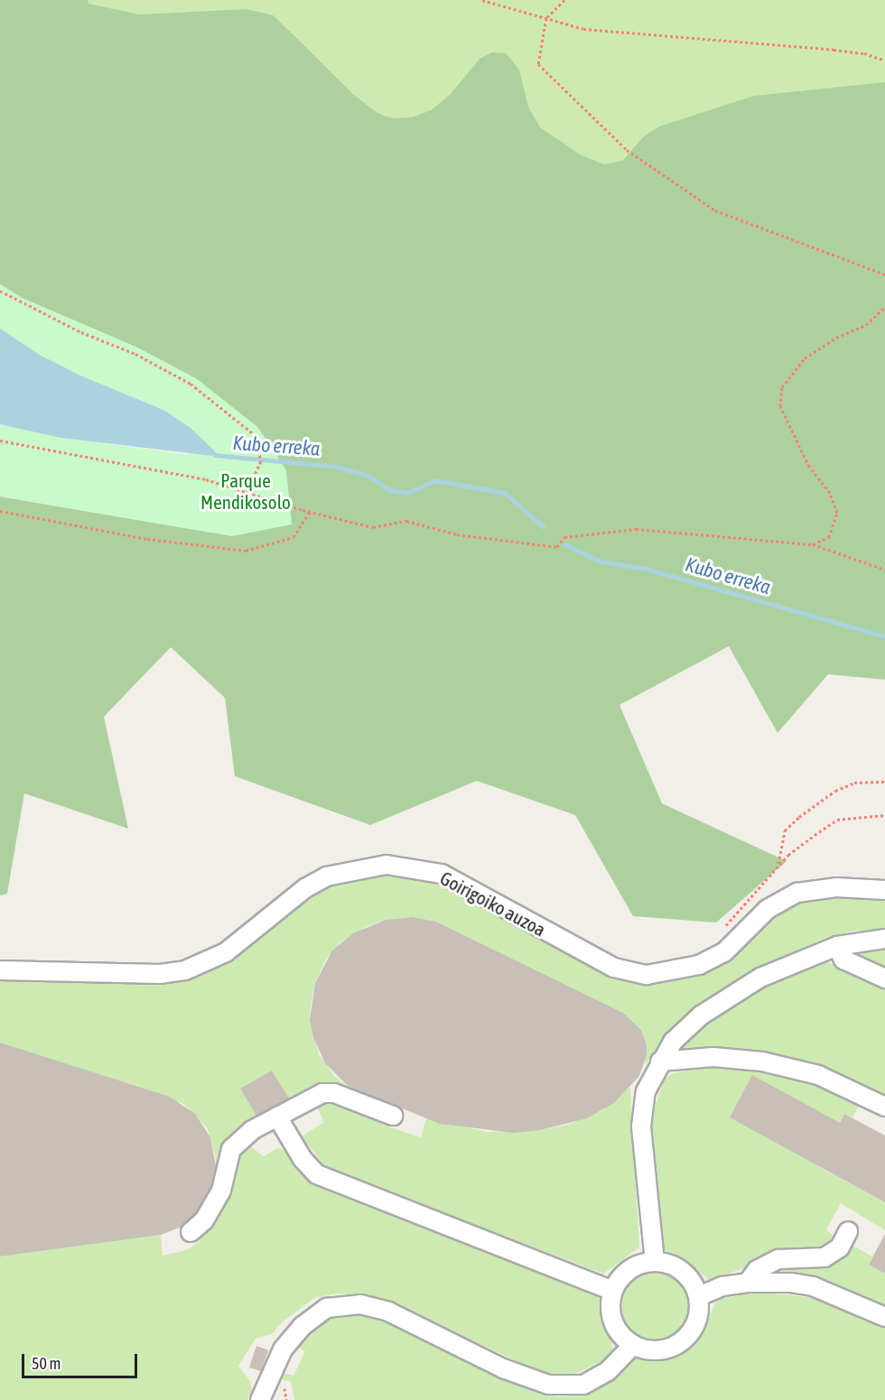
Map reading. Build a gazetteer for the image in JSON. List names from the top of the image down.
{
  "streets": {
    "street": ["Goirigoiko auzoa"]
  },
  "water": ["Kubo erreka"],
  "parks": ["Parque Mendikosolo"],
  "scale_bar": "50 m"
}
